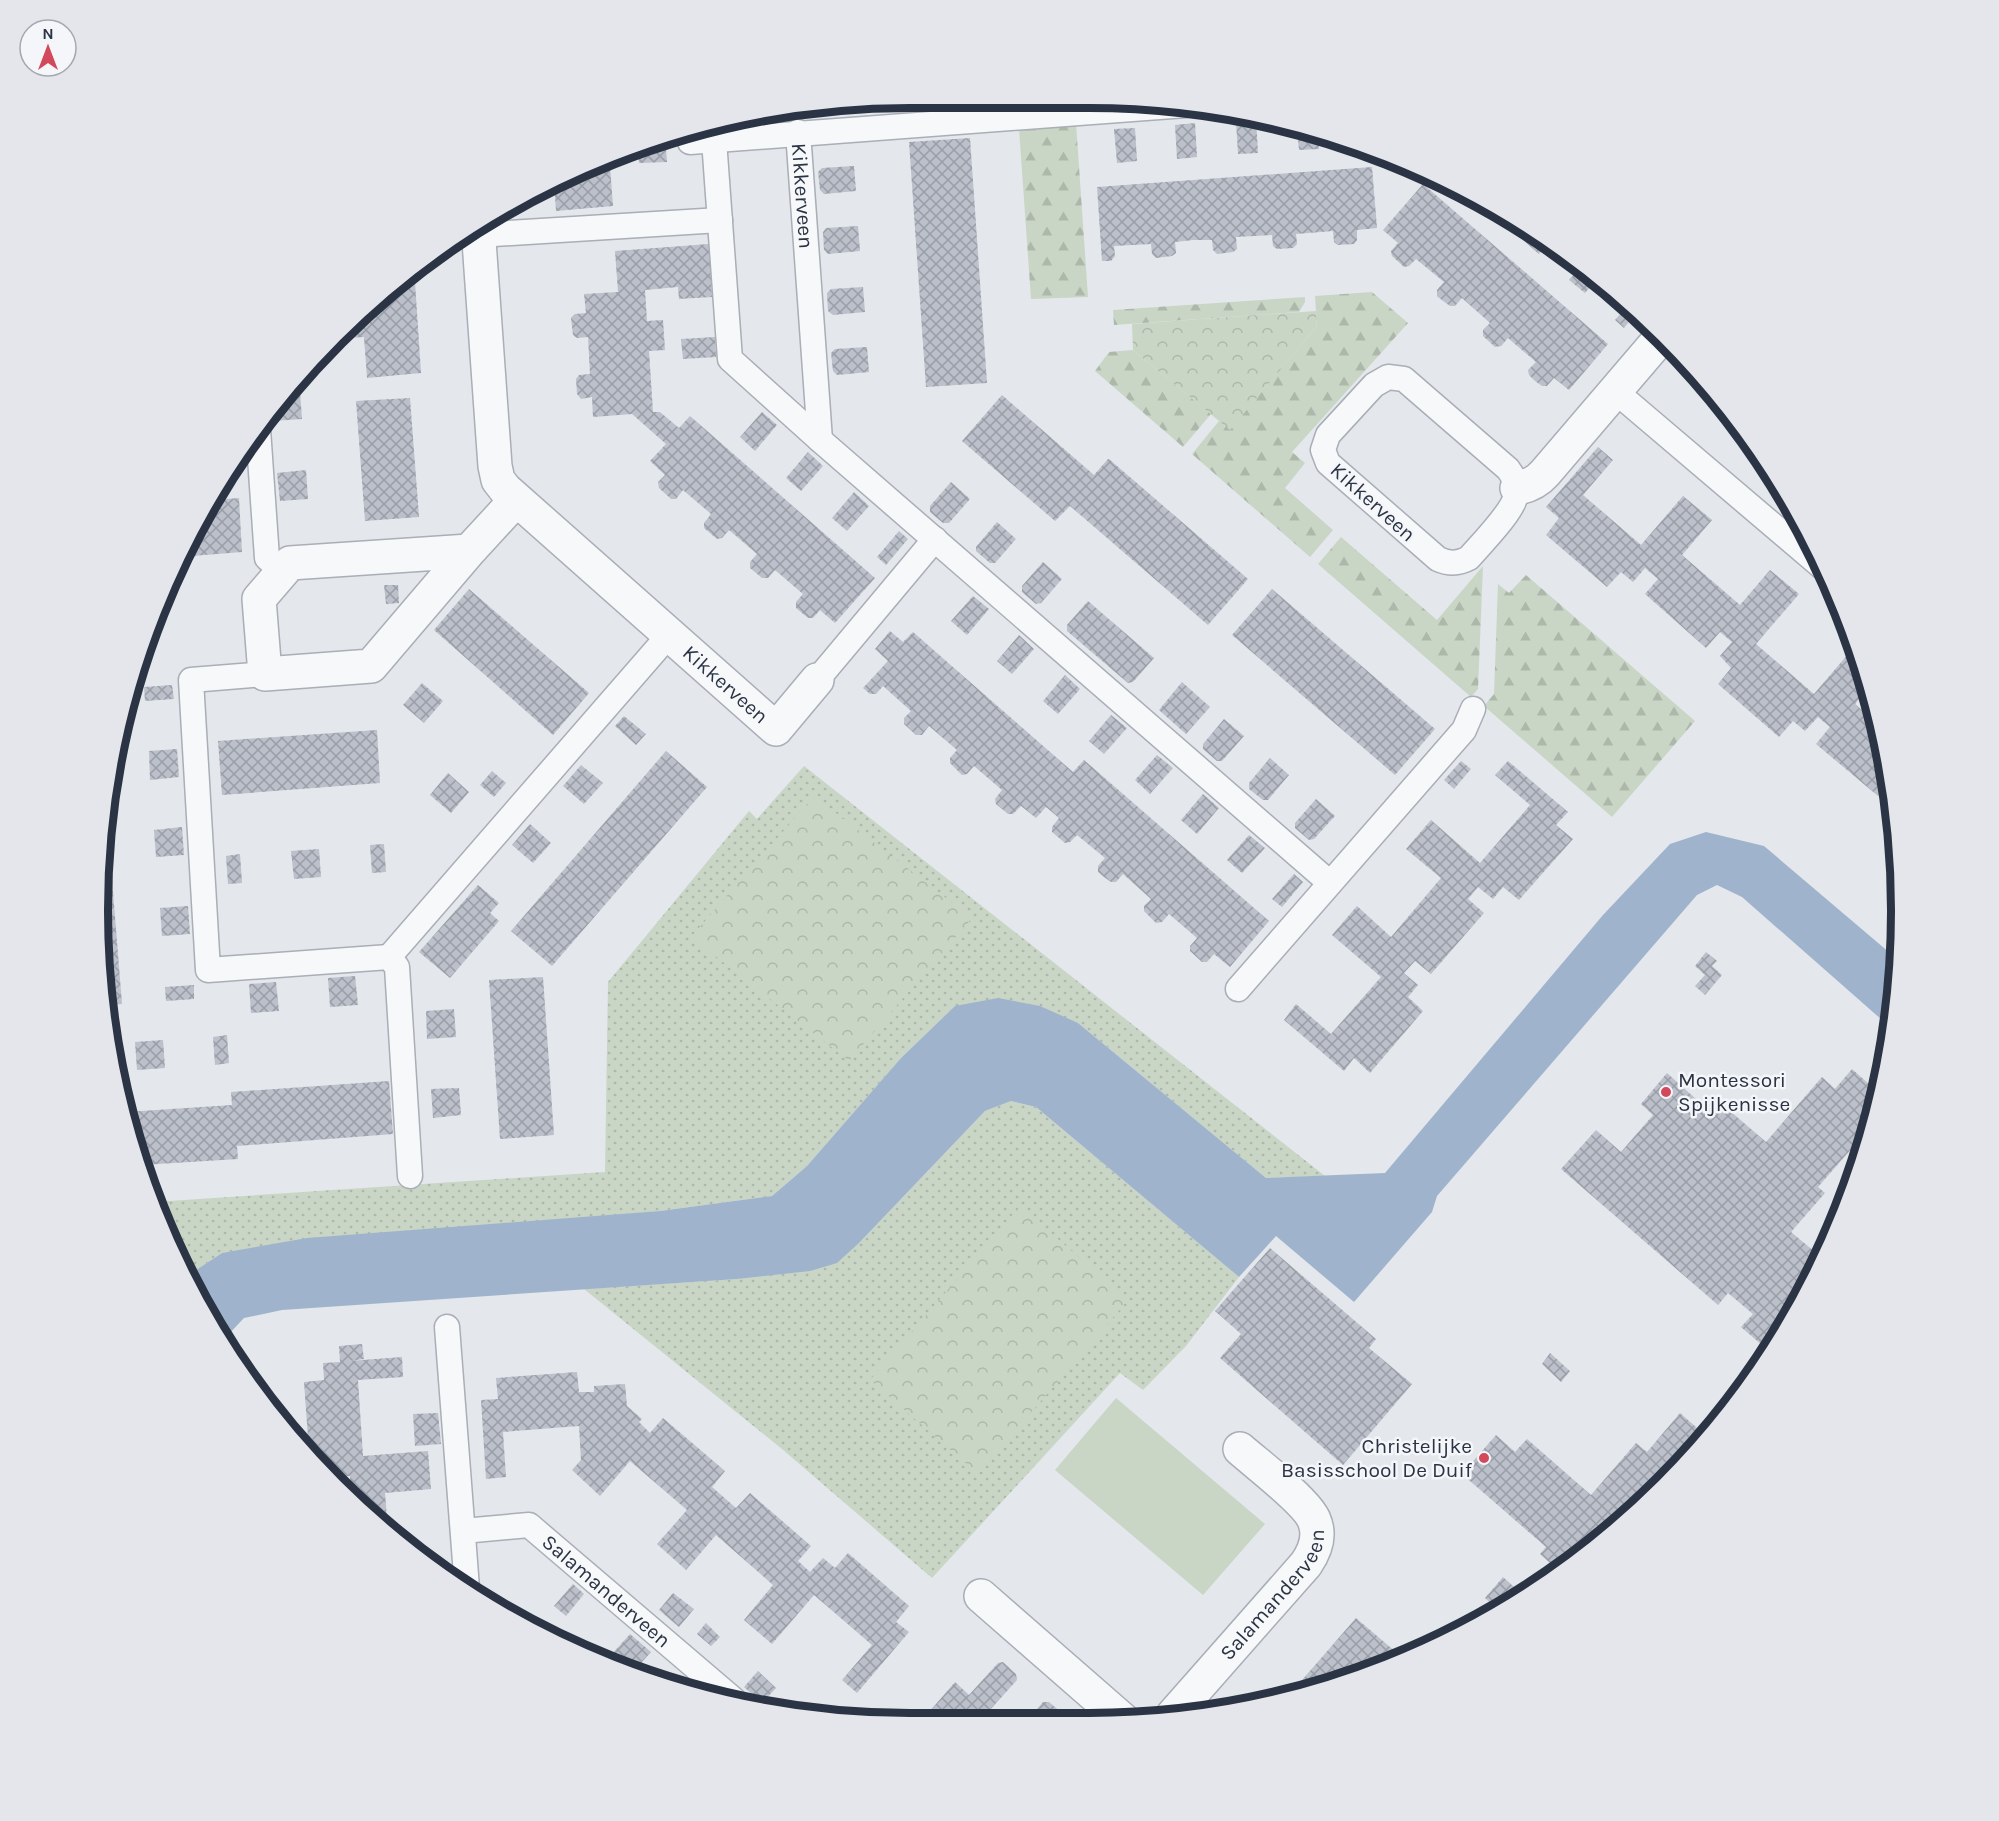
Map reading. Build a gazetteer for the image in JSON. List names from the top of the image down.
{
  "streets": {
    "street": ["Kikkerveen", "Salamanderveen"]
  },
  "places": ["Montessori Spijkenisse", "Christelijke Basisschool De Duif"],
  "north": "top"
}
